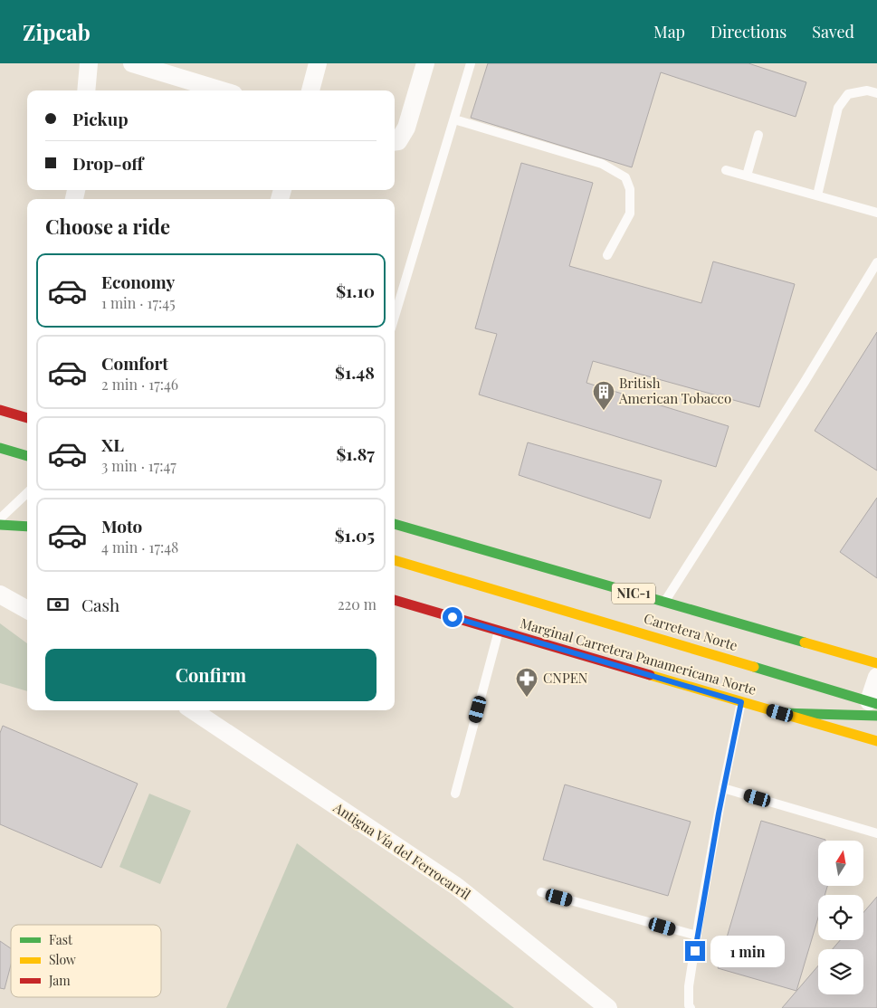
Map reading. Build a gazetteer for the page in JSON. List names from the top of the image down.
{
  "streets": {
    "main road": ["NIC-1", "Carretera Norte", "Marginal Carretera Panamericana Norte"],
    "street": ["Antigua Vía del Ferrocarril"]
  },
  "places": {
    "building": ["British American Tobacco"],
    "pharmacy": ["CNPEN"]
  },
  "legend": ["Fast", "Slow", "Jam"],
  "north": "top",
  "page": {
    "header": "Zipcab",
    "nav": ["Map", "Directions", "Saved"],
    "banner": ["Pickup", "Drop-off"],
    "heading": "Choose a ride",
    "list": [
      {
        "name": "Economy",
        "note": "1 min · 17:45",
        "value": "$1.10"
      },
      {
        "name": "Comfort",
        "note": "2 min · 17:46",
        "value": "$1.48"
      },
      {
        "name": "XL",
        "note": "3 min · 17:47",
        "value": "$1.87"
      },
      {
        "name": "Moto",
        "note": "4 min · 17:48",
        "value": "$1.05"
      }
    ],
    "pay": ["Cash", "220 m"],
    "buttons": "Confirm",
    "bubble": "1 min"
  }
}
